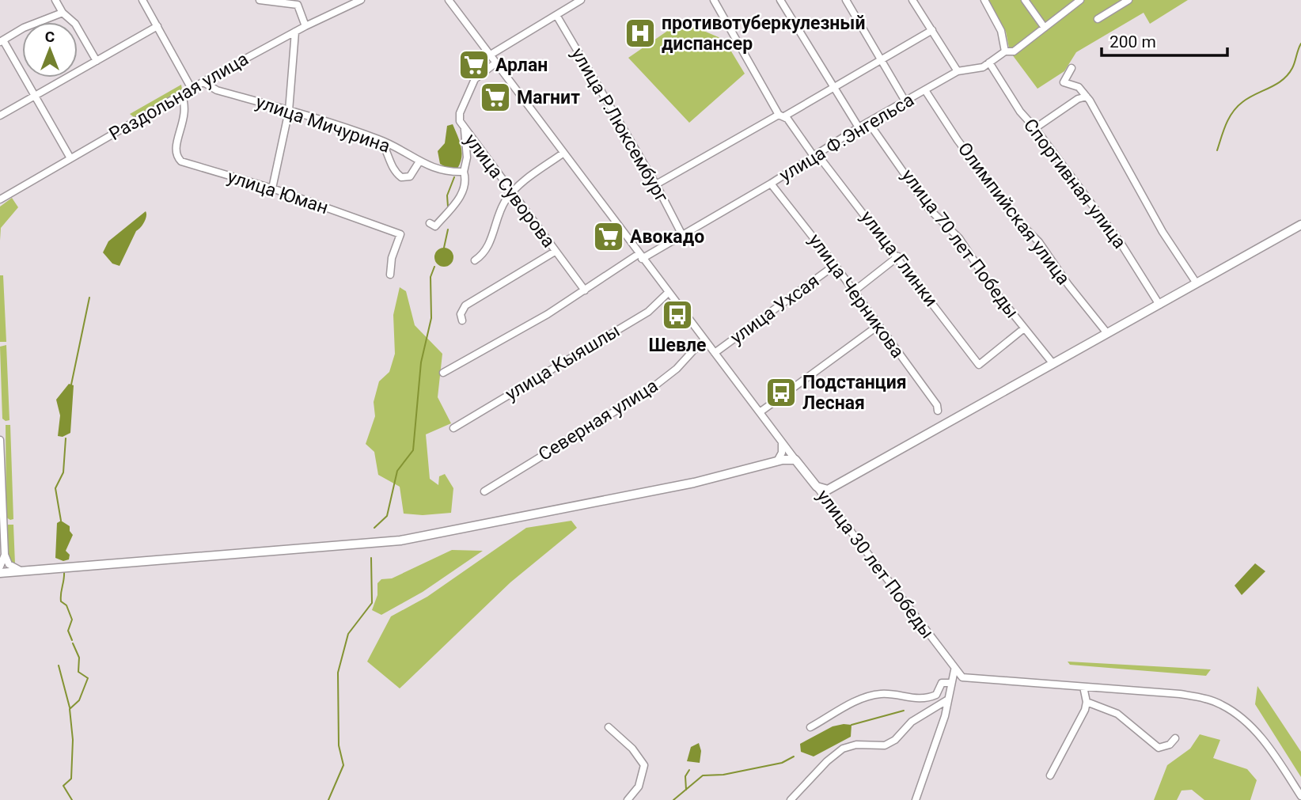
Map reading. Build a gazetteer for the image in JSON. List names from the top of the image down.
{
  "streets": {
    "main road": ["улица 30 лет Победы"],
    "street": [
      "Раздольная улица",
      "улица Мичурина",
      "улица Р.Люксембург",
      "улица Ф.Энгельса",
      "Спортивная улица",
      "улица Суворова",
      "улица Юман",
      "Олимпийская улица",
      "улица 70 лет Победы",
      "улица Глинки",
      "улица Черникова",
      "улица Ухсая",
      "улица Кыяшлы",
      "Северная улица"
    ]
  },
  "crossings": [
    ["Раздольная улица", "улица Мичурина"],
    ["Раздольная улица", "улица Юман"],
    ["улица Р.Люксембург", "улица Ф.Энгельса"],
    ["улица Ф.Энгельса", "Спортивная улица"],
    ["улица Ф.Энгельса", "улица Суворова"],
    ["улица Ф.Энгельса", "Олимпийская улица"],
    ["улица Ф.Энгельса", "улица 70 лет Победы"],
    ["улица Ф.Энгельса", "улица Глинки"],
    ["улица Ф.Энгельса", "улица Черникова"],
    ["улица 70 лет Победы", "улица Глинки"],
    ["улица Черникова", "улица Ухсая"]
  ],
  "places": {
    "hospital": ["противотуберкулезный диспансер"],
    "supermarket": ["Арлан", "Магнит", "Авокадо"],
    "bus stop": ["Шевле", "Подстанция Лесная"]
  },
  "scale_bar": "200 m",
  "north": "top"
}
